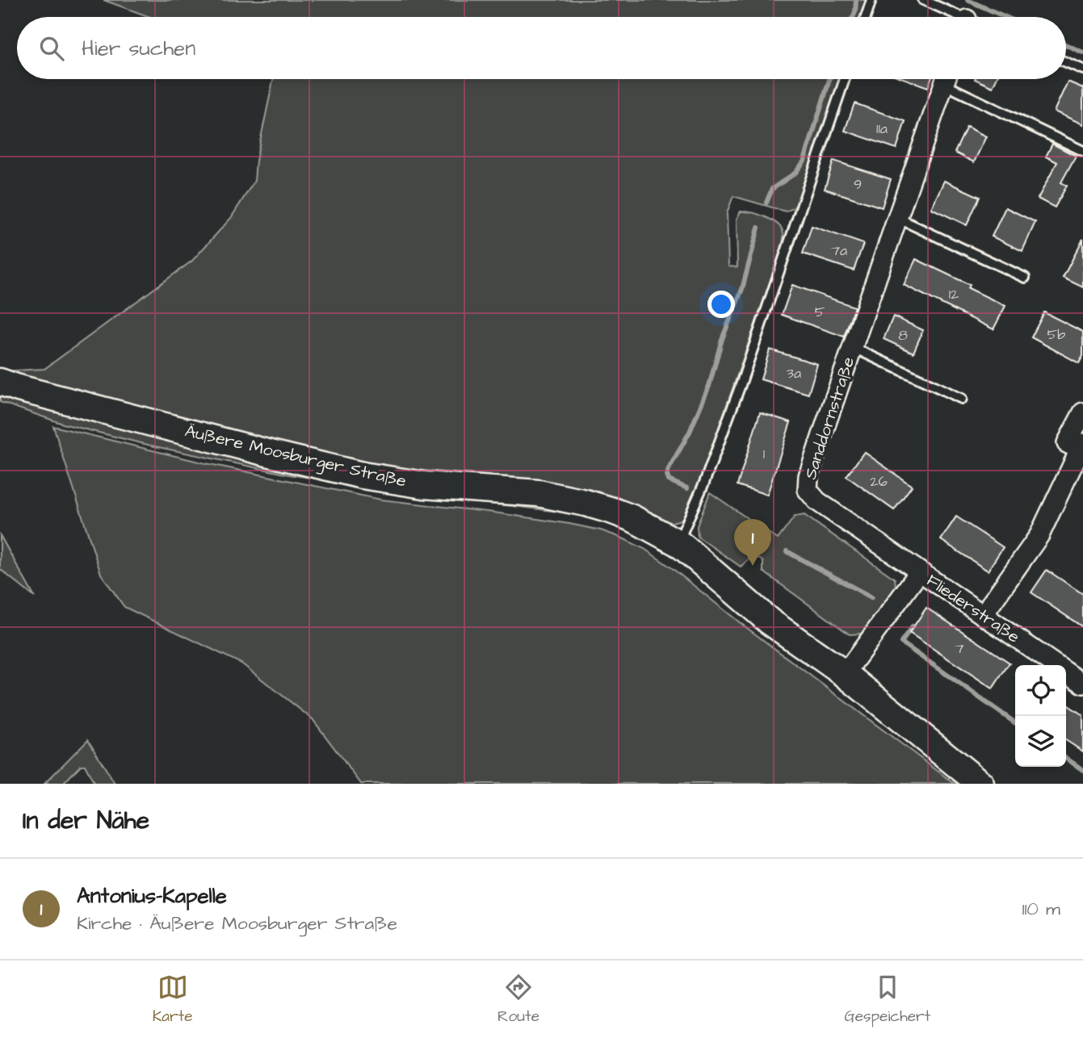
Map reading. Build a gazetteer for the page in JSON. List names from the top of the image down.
{
  "streets": {
    "street": ["Sanddornstraße", "Äußere Moosburger Straße", "Fliederstraße"]
  },
  "crossings": [
    ["Sanddornstraße", "Fliederstraße"],
    ["Äußere Moosburger Straße", "Fliederstraße"]
  ],
  "house_numbers": [
    "11a",
    "9",
    "7a",
    "12",
    "5",
    "5b",
    "8",
    "3a",
    "1",
    "26",
    "7"
  ],
  "page": {
    "search": "Hier suchen",
    "pins": "1",
    "heading": "In der Nähe",
    "list": [
      {
        "mark": "1",
        "name": "Antonius-Kapelle",
        "note": "Kirche · Äußere Moosburger Straße",
        "value": "110 m"
      }
    ],
    "nav": ["Karte", "Route", "Gespeichert"]
  }
}
